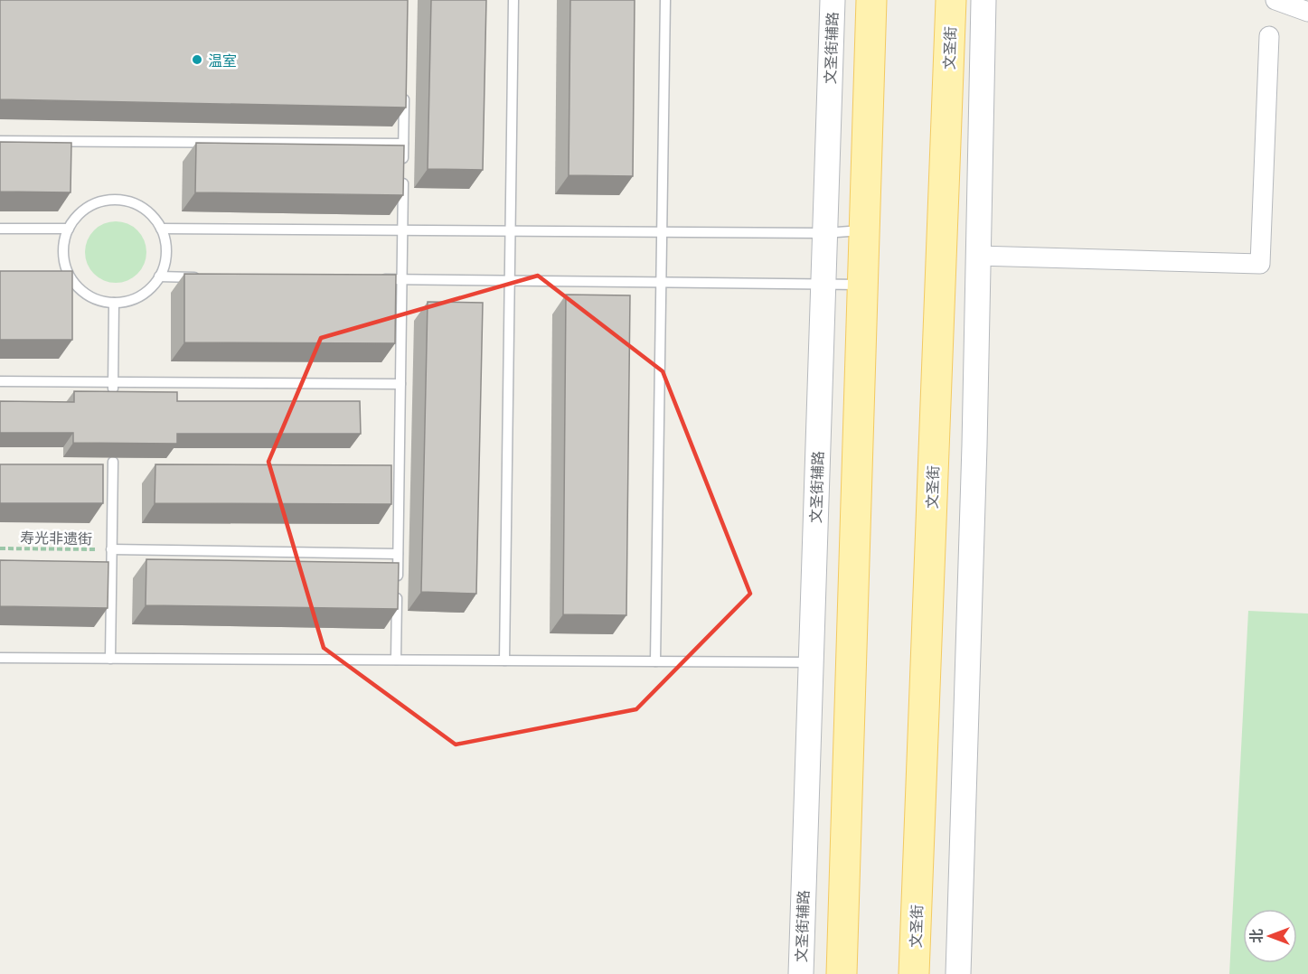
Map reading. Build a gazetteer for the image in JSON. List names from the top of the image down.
{
  "streets": {
    "main road": ["文圣街"],
    "street": ["文圣街辅路"],
    "path": ["寿光非遗街"]
  },
  "places": ["温室"],
  "north": "left"
}
